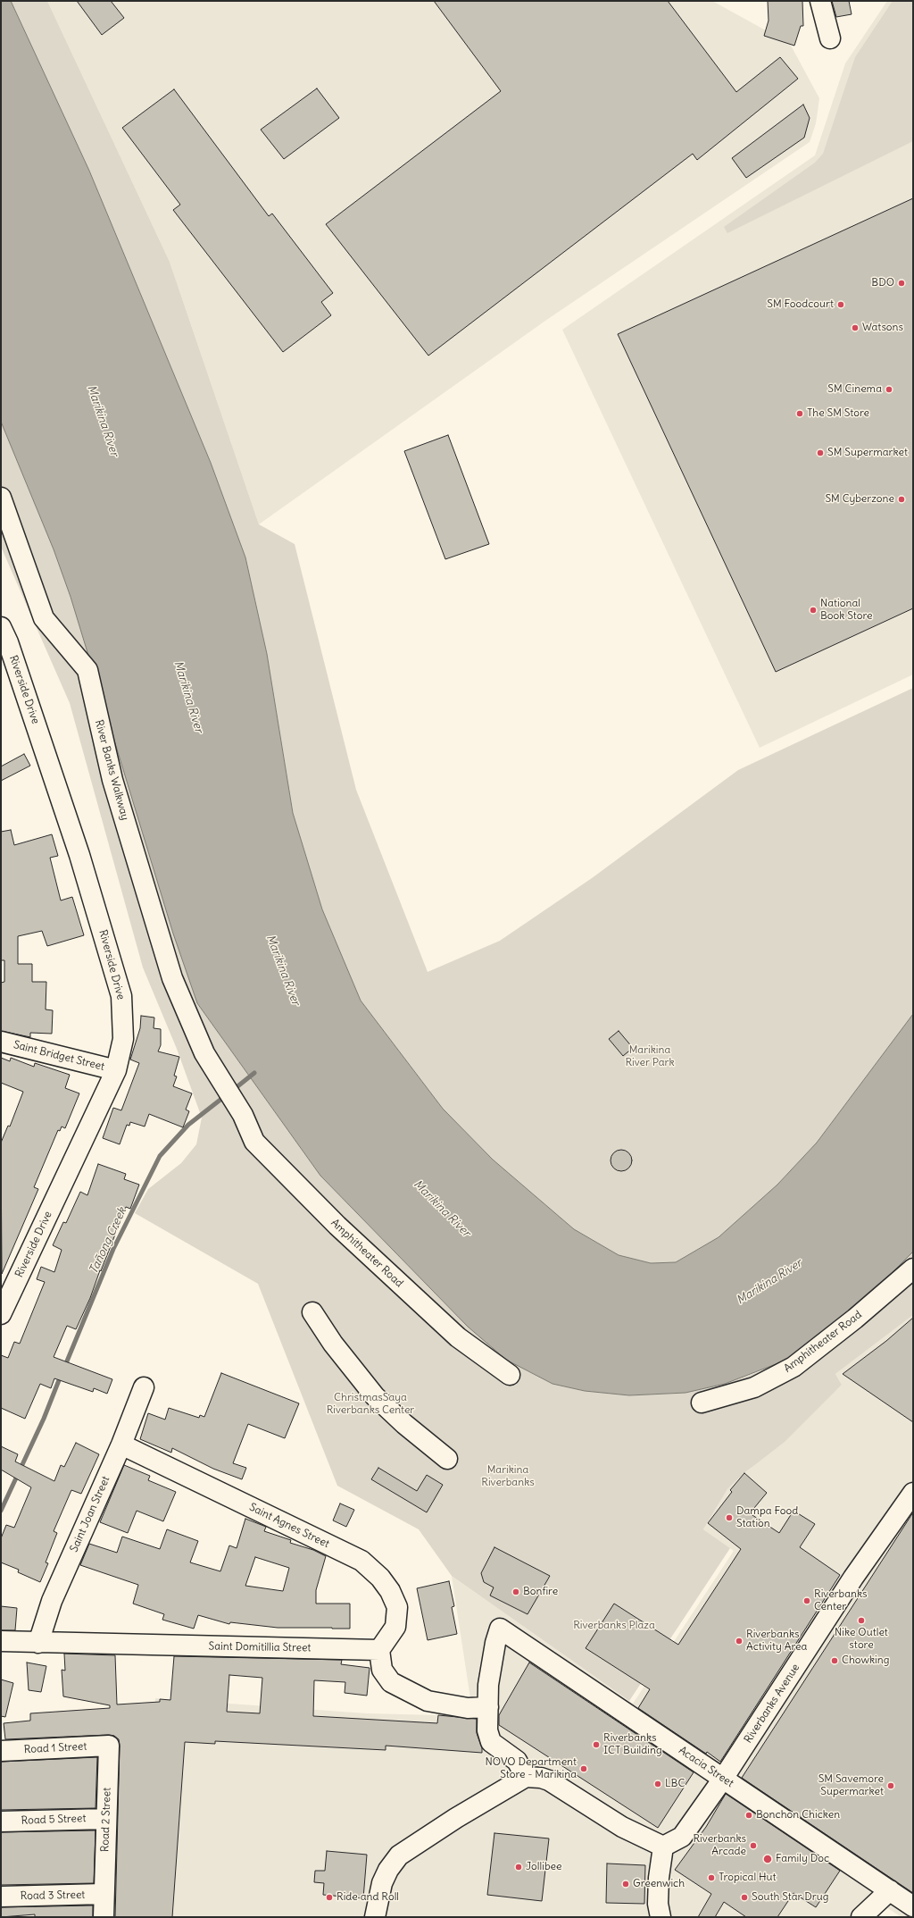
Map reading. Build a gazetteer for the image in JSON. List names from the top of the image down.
{
  "streets": {
    "street": [
      "Riverside Drive",
      "River Banks Walkway",
      "Saint Bridget Street",
      "Amphitheater Road",
      "Saint Joan Street",
      "Saint Agnes Street",
      "Saint Domitillia Street",
      "Riverbanks Avenue",
      "Road 1 Street",
      "Acacia Street",
      "Road 5 Street",
      "Road 2 Street",
      "Road 3 Street"
    ]
  },
  "crossings": [
    ["Riverside Drive", "Saint Bridget Street"],
    ["River Banks Walkway", "Amphitheater Road"],
    ["Saint Joan Street", "Saint Agnes Street"],
    ["Saint Joan Street", "Saint Domitillia Street"],
    ["Saint Agnes Street", "Saint Domitillia Street"],
    ["Riverbanks Avenue", "Acacia Street"],
    ["Road 1 Street", "Road 2 Street"],
    ["Road 5 Street", "Road 2 Street"],
    ["Road 2 Street", "Road 3 Street"]
  ],
  "water": ["Marikina River", "Tañong Creek"],
  "parks": [
    "Marikina River Park",
    "ChristmasSaya Riverbanks Center",
    "Marikina Riverbanks",
    "Riverbanks Plaza"
  ],
  "places": [
    "BDO",
    "SM Foodcourt",
    "Watsons",
    "SM Cinema",
    "The SM Store",
    "SM Supermarket",
    "SM Cyberzone",
    "National Book Store",
    "Dampa Food Station",
    "Bonfire",
    "Riverbanks Center",
    "Nike Outlet store",
    "Riverbanks Activity Area",
    "Chowking",
    "Riverbanks ICT Building",
    "NOVO Department Store - Marikina",
    "LBC",
    "SM Savemore Supermarket",
    "Bonchon Chicken",
    "Riverbanks Arcade",
    "Family Doc",
    "Jollibee",
    "Tropical Hut",
    "Greenwich",
    "Ride and Roll",
    "South Star Drug"
  ]
}
